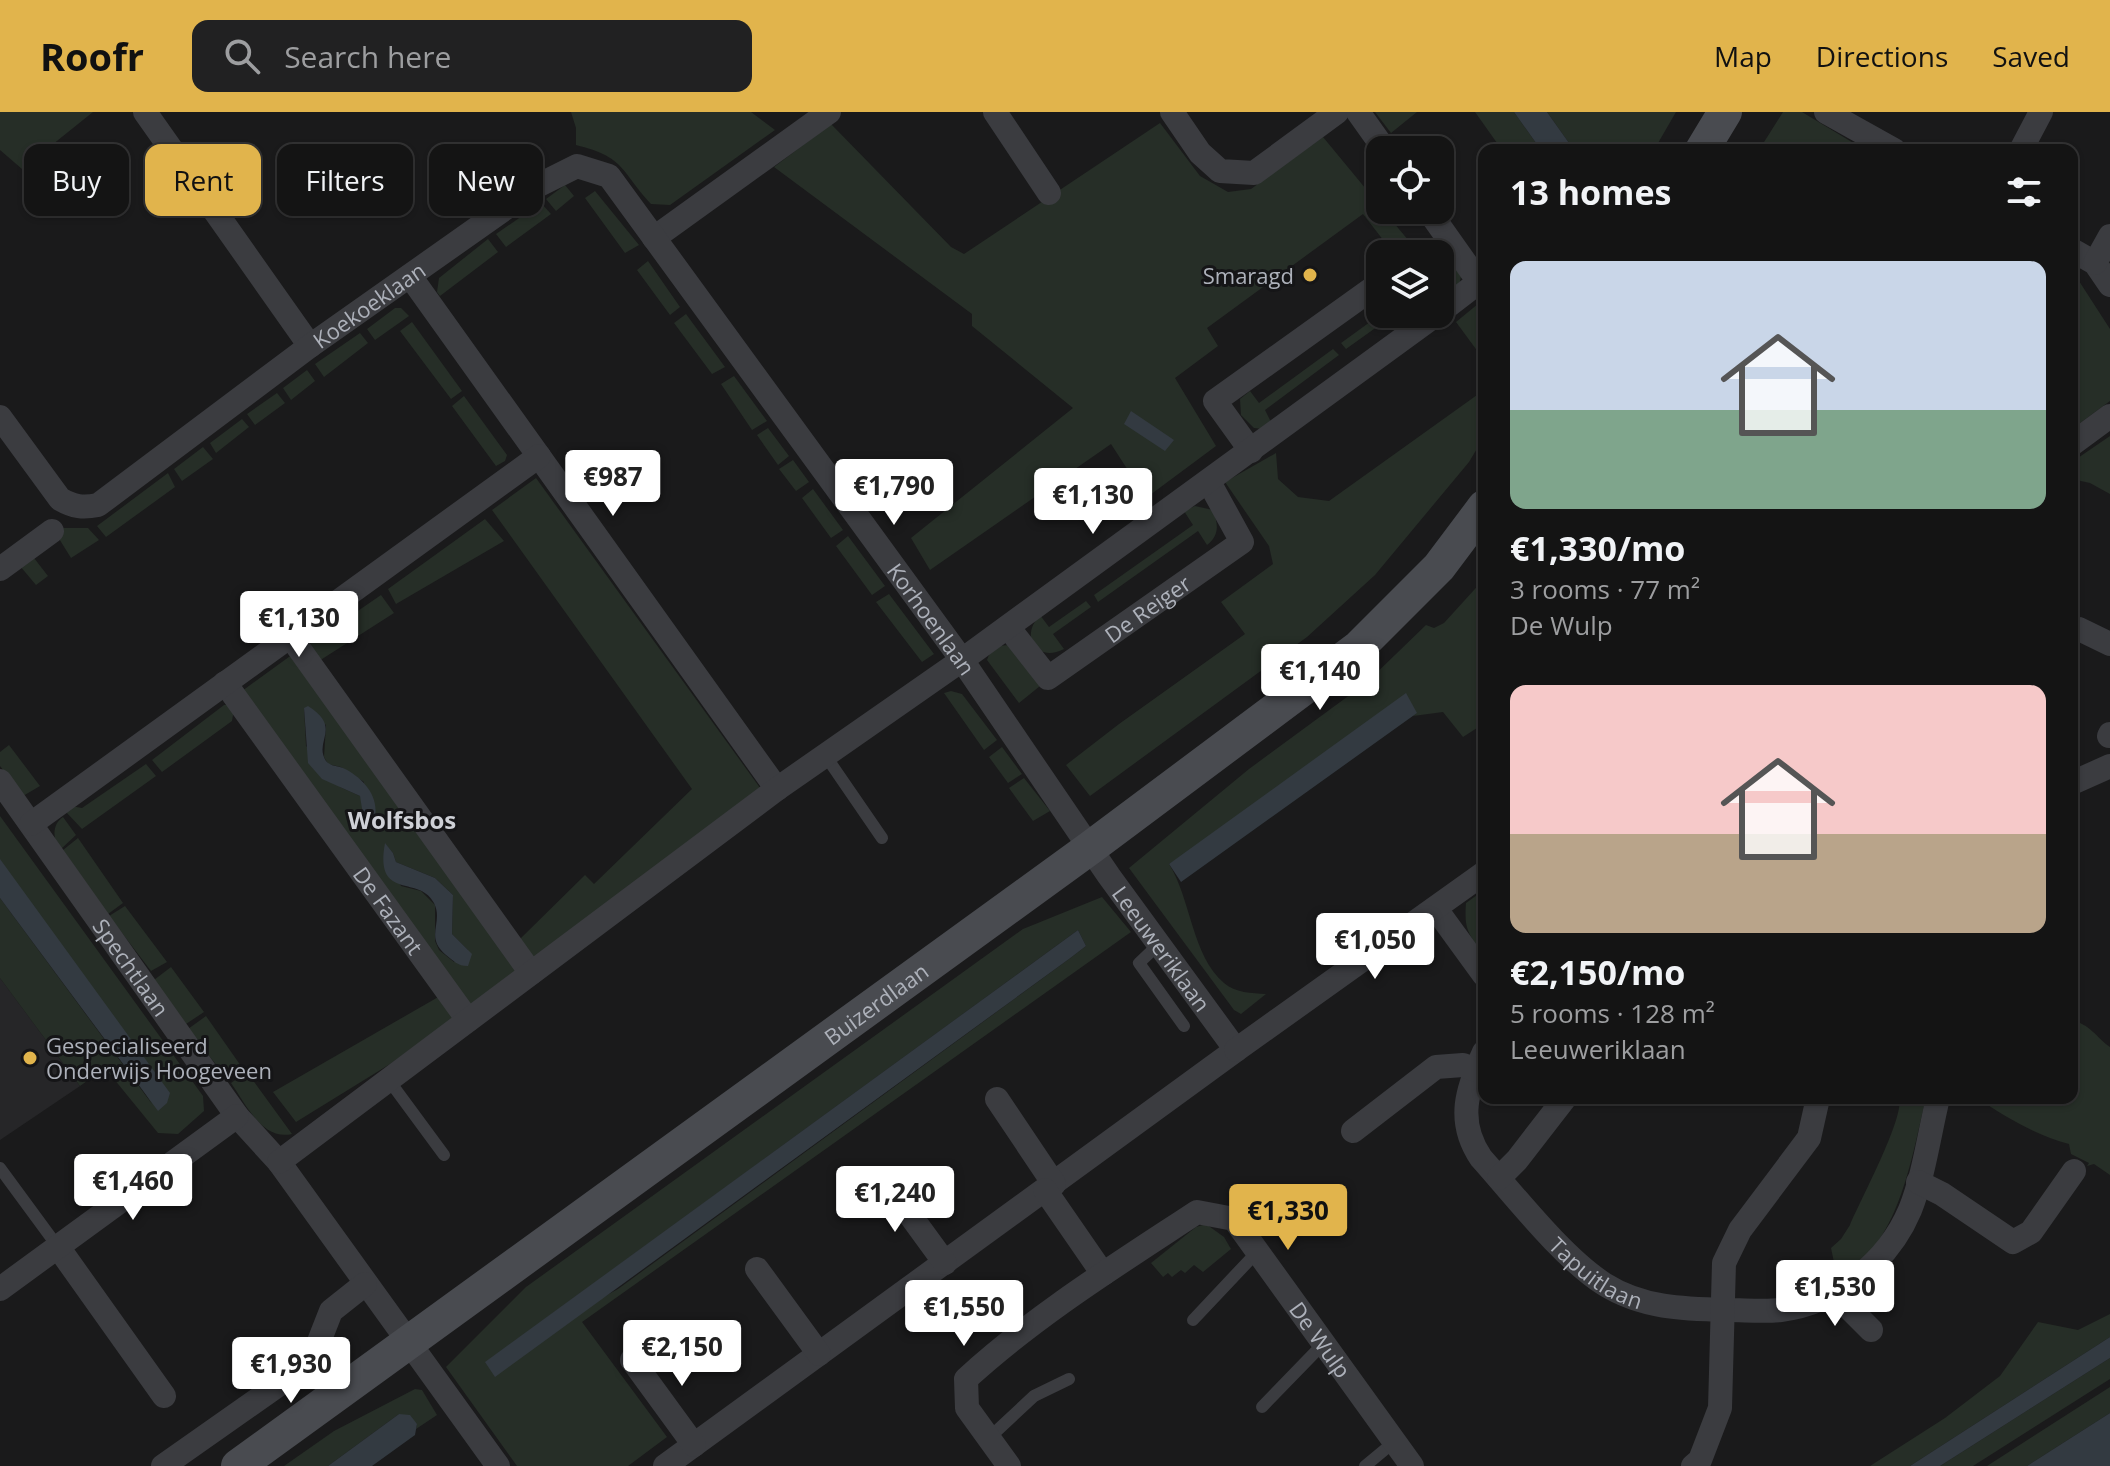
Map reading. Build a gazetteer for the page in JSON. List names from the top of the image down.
{
  "streets": {
    "street": [
      "Koekoeklaan",
      "De Reiger",
      "Korhoenlaan",
      "De Fazant",
      "Leeuweriklaan",
      "Spechtlaan",
      "Buizerdlaan",
      "Tapuitlaan",
      "De Wulp"
    ]
  },
  "crossings": [
    ["Koekoeklaan", "Korhoenlaan"],
    ["Korhoenlaan", "Leeuweriklaan"],
    ["Korhoenlaan", "Buizerdlaan"],
    ["Leeuweriklaan", "Buizerdlaan"],
    ["Spechtlaan", "Buizerdlaan"]
  ],
  "districts": ["Wolfsbos"],
  "places": ["Smaragd", "Gespecialiseerd Onderwijs Hoogeveen"],
  "page": {
    "header": "Roofr",
    "search": "Search here",
    "nav": ["Map", "Directions", "Saved"],
    "chip": [
      "Buy",
      "Rent",
      "Filters",
      "New"
    ],
    "heading": "13 homes",
    "list": [
      {
        "name": "€1,330/mo",
        "note": "3 rooms · 77 m² · De Wulp"
      },
      {
        "name": "€2,150/mo",
        "note": "5 rooms · 128 m² · Leeuweriklaan"
      }
    ],
    "price": [
      "€987",
      "€1,790",
      "€1,130",
      "€1,130",
      "€1,140",
      "€1,050",
      "€1,460",
      "€1,240",
      "€1,330",
      "€1,530",
      "€1,550",
      "€2,150",
      "€1,930"
    ]
  }
}
